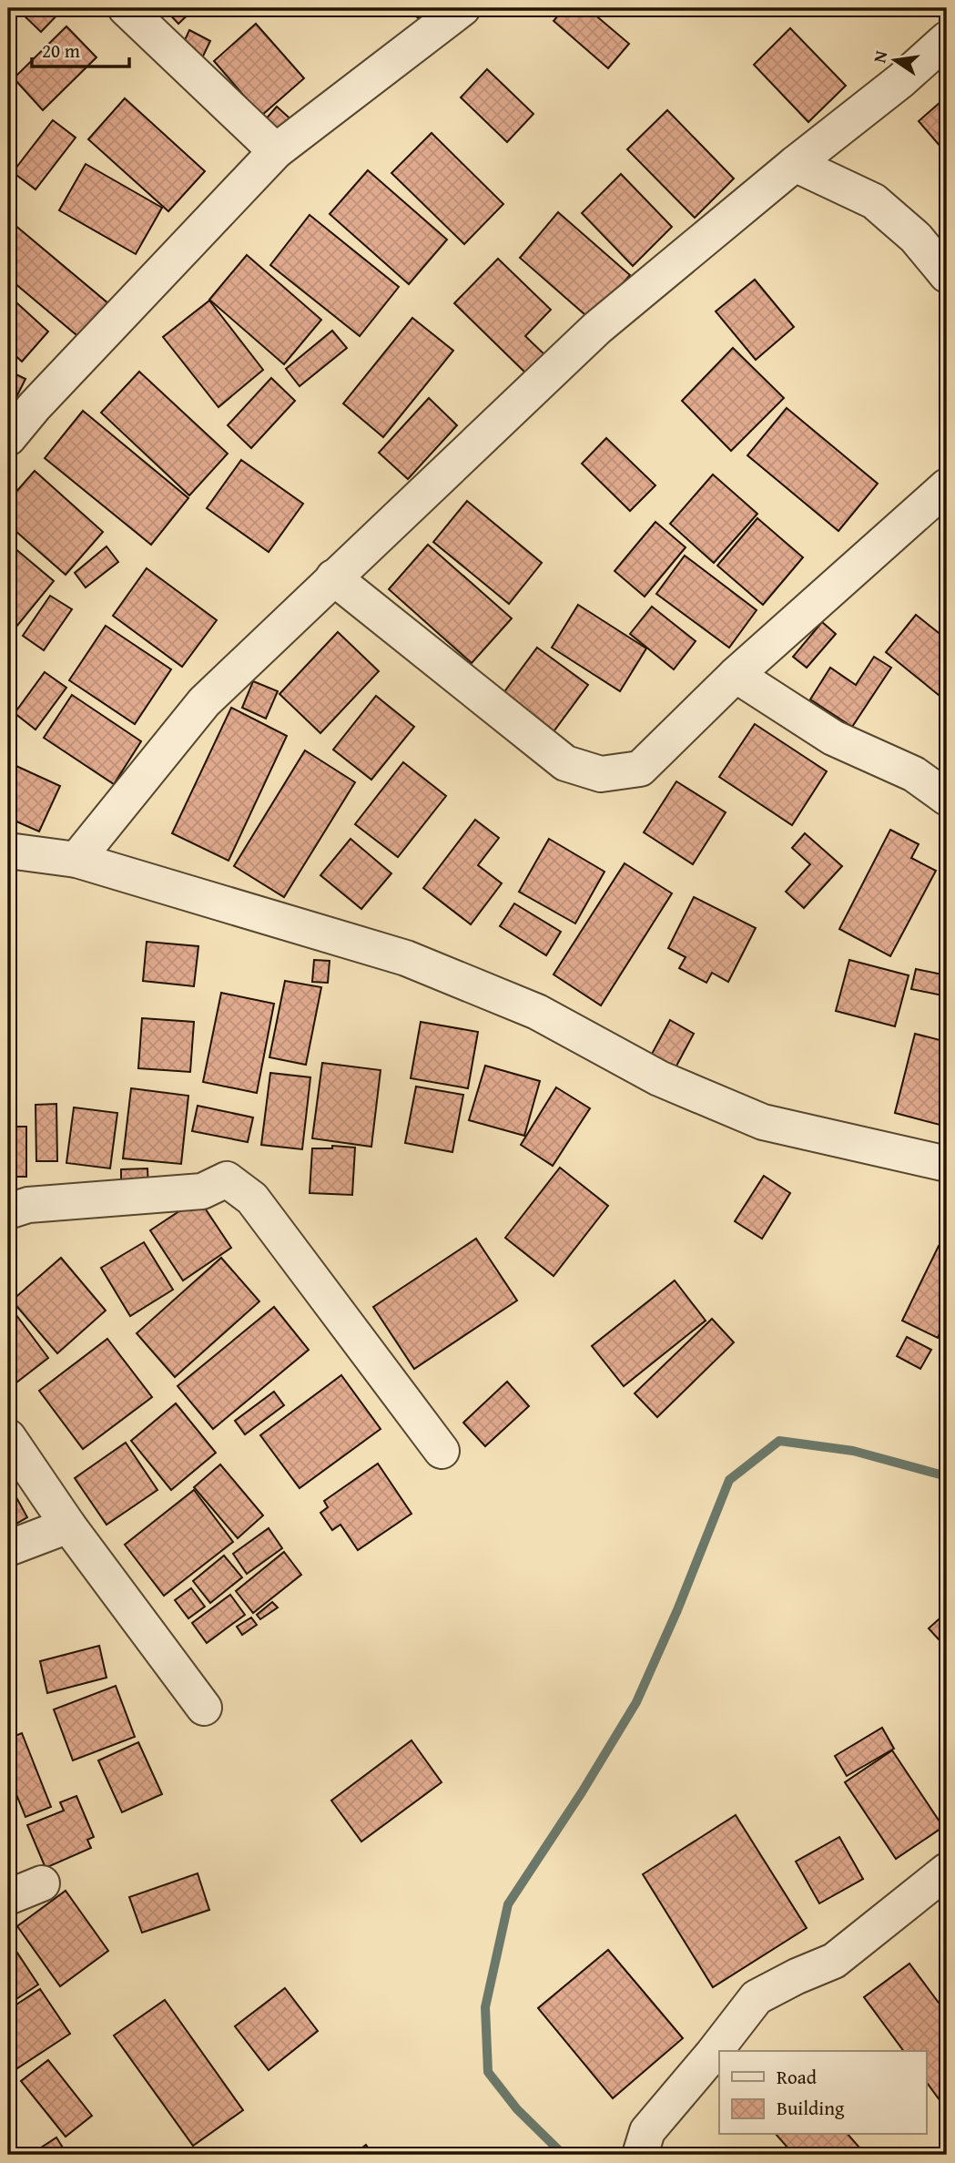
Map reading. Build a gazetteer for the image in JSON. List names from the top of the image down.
{
  "legend": ["Road", "Building"],
  "scale_bar": "20 m",
  "north": "left"
}
